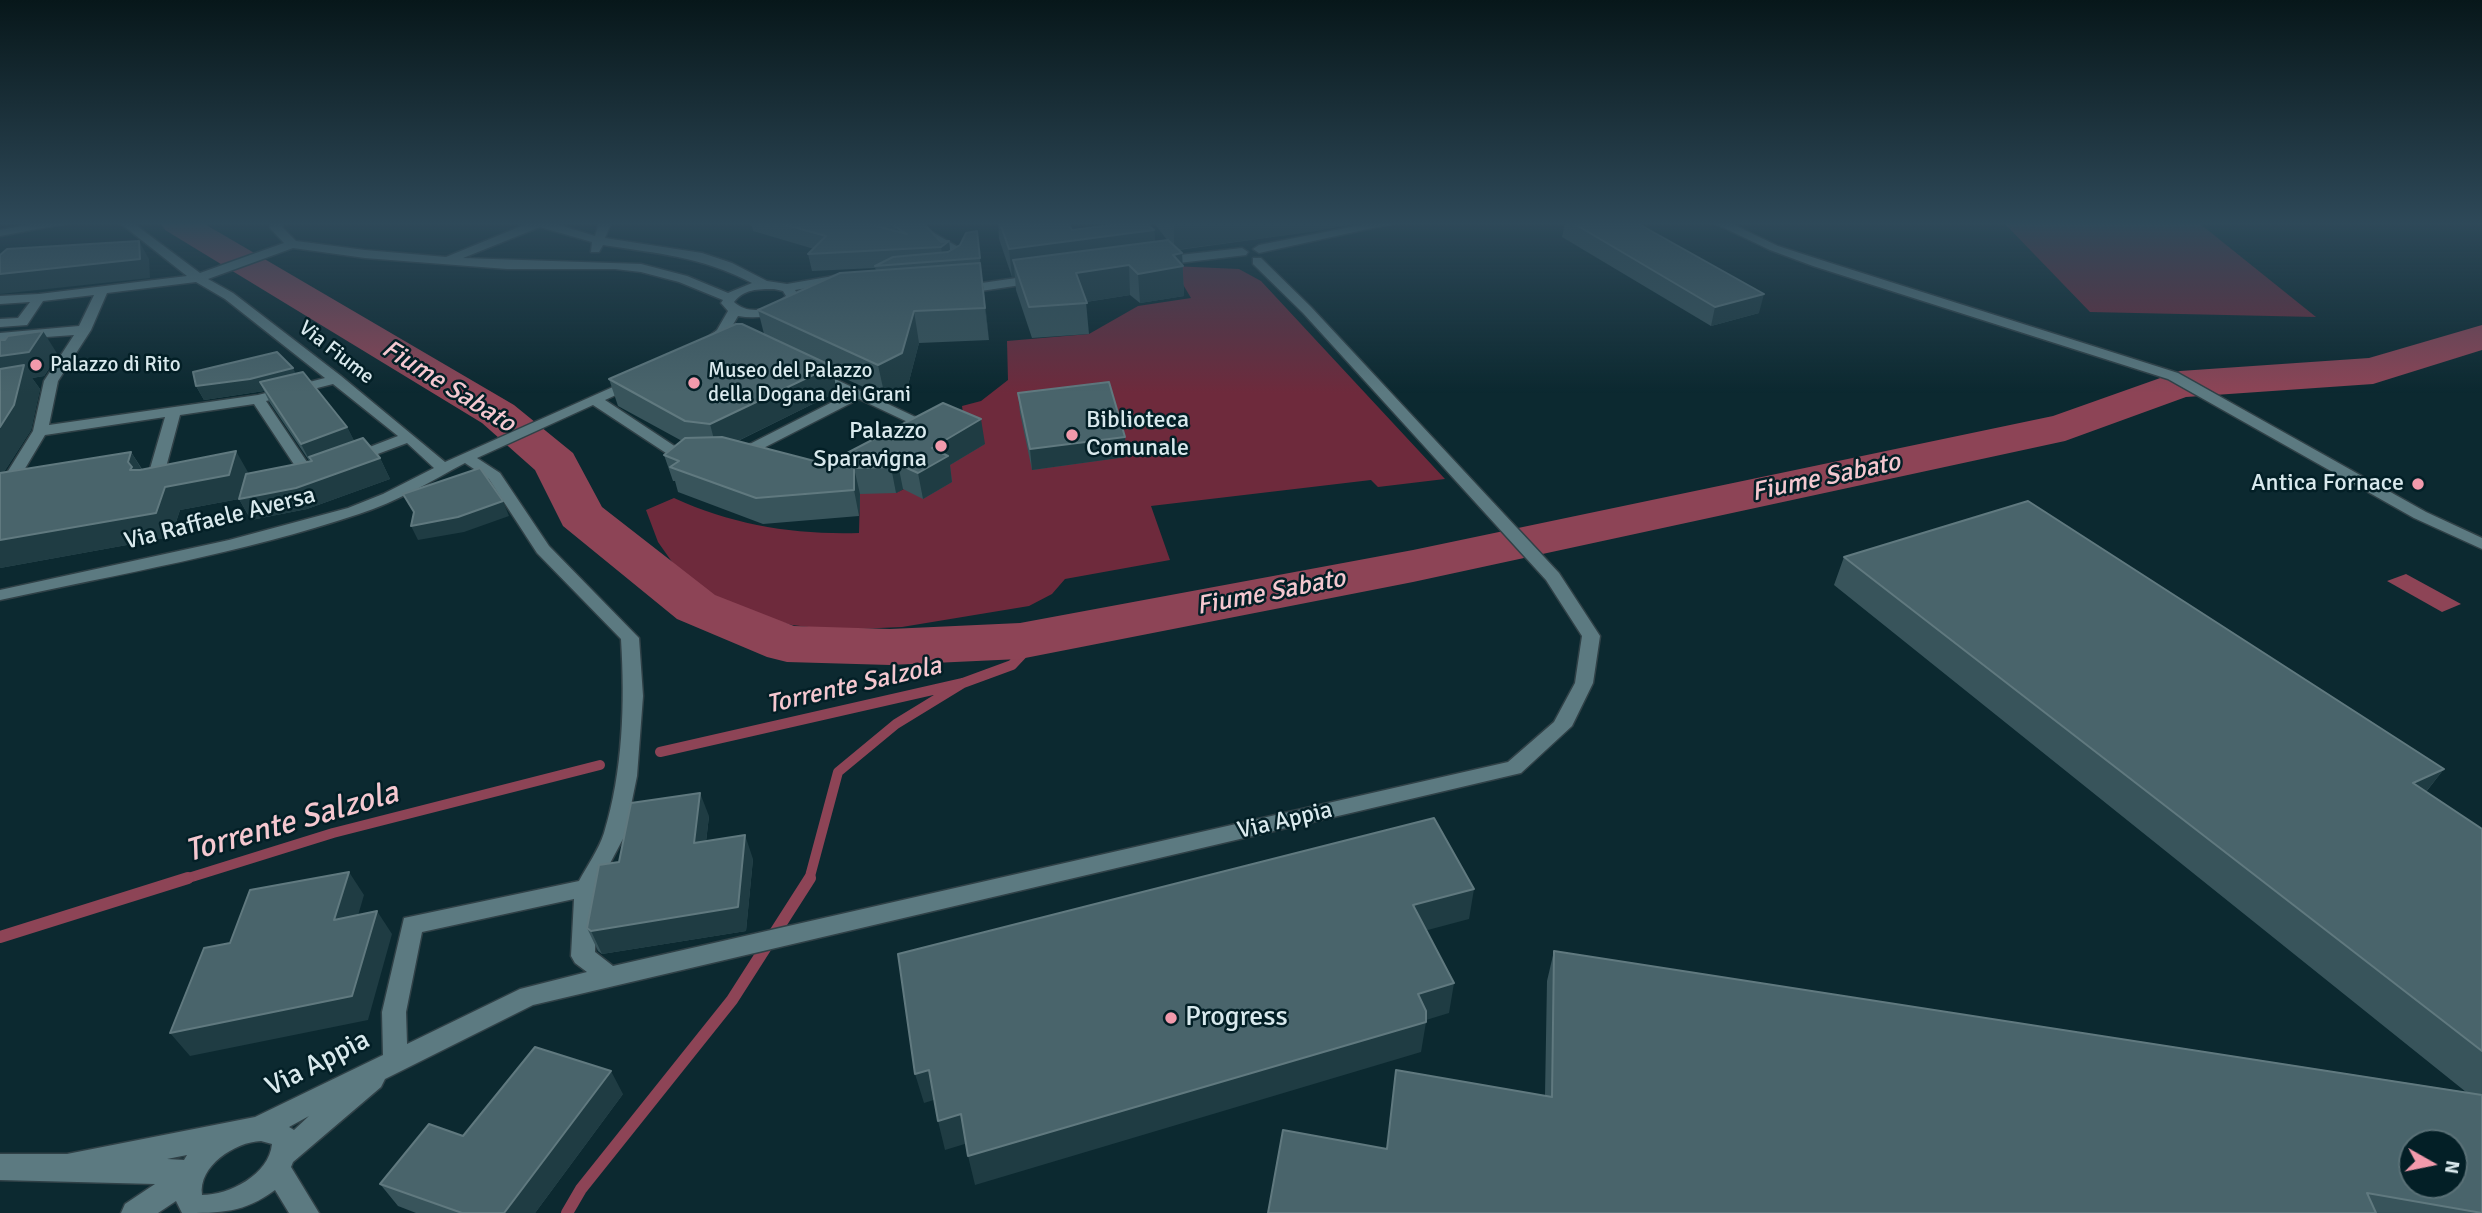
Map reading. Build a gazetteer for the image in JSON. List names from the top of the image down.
{
  "streets": {
    "street": ["Via Fiume", "Via Raffaele Aversa", "Via Appia"]
  },
  "crossings": [
    ["Via Fiume", "Via Raffaele Aversa"]
  ],
  "water": ["Fiume Sabato", "Torrente Salzola"],
  "places": [
    "Palazzo di Rito",
    "Museo del Palazzo della Dogana dei Grani",
    "Biblioteca Comunale",
    "Palazzo Sparavigna",
    "Antica Fornace",
    "Progress"
  ],
  "north": "right"
}
